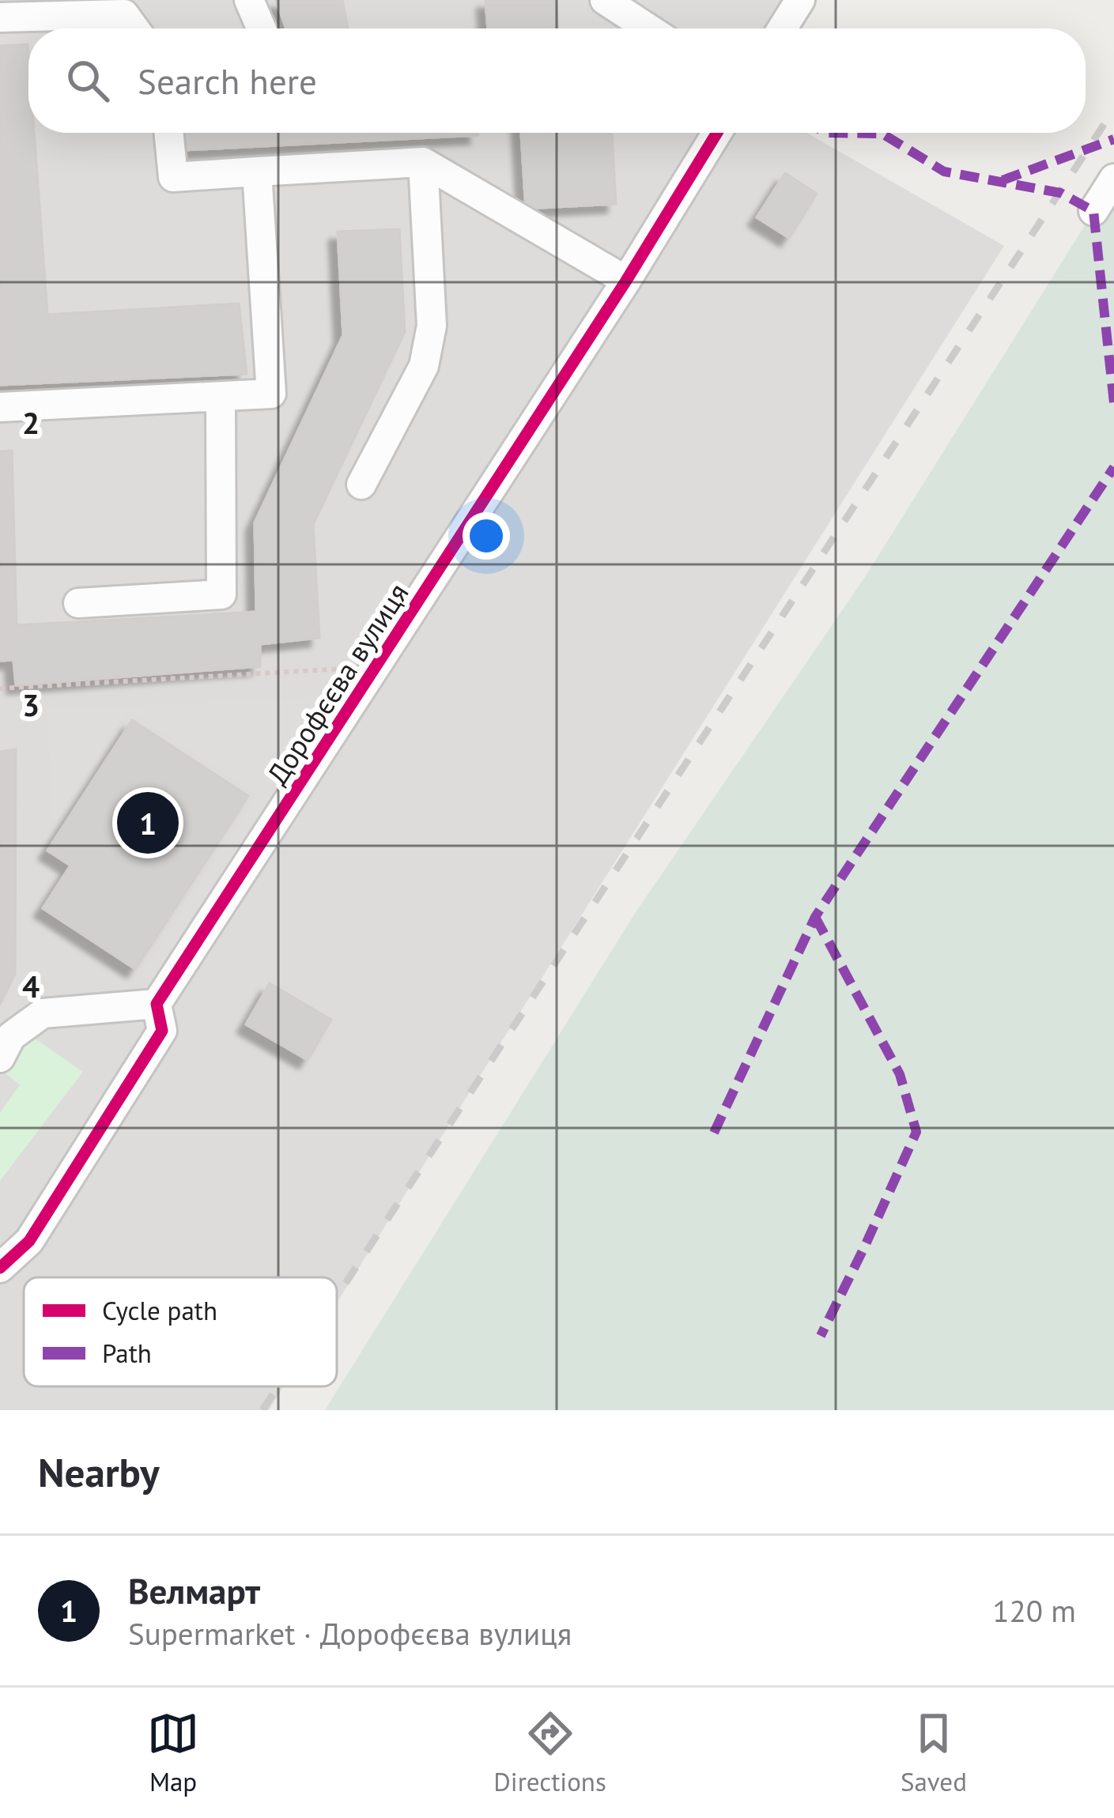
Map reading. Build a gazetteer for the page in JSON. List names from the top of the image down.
{
  "streets": {
    "street": ["Дорофєєва вулиця"]
  },
  "legend": ["Cycle path", "Path"],
  "page": {
    "search": "Search here",
    "pins": "1",
    "heading": "Nearby",
    "list": [
      {
        "mark": "1",
        "name": "Велмарт",
        "note": "Supermarket · Дорофєєва вулиця",
        "value": "120 m"
      }
    ],
    "nav": ["Map", "Directions", "Saved"]
  },
  "grid": {
    "rows": ["2", "3", "4"]
  }
}
